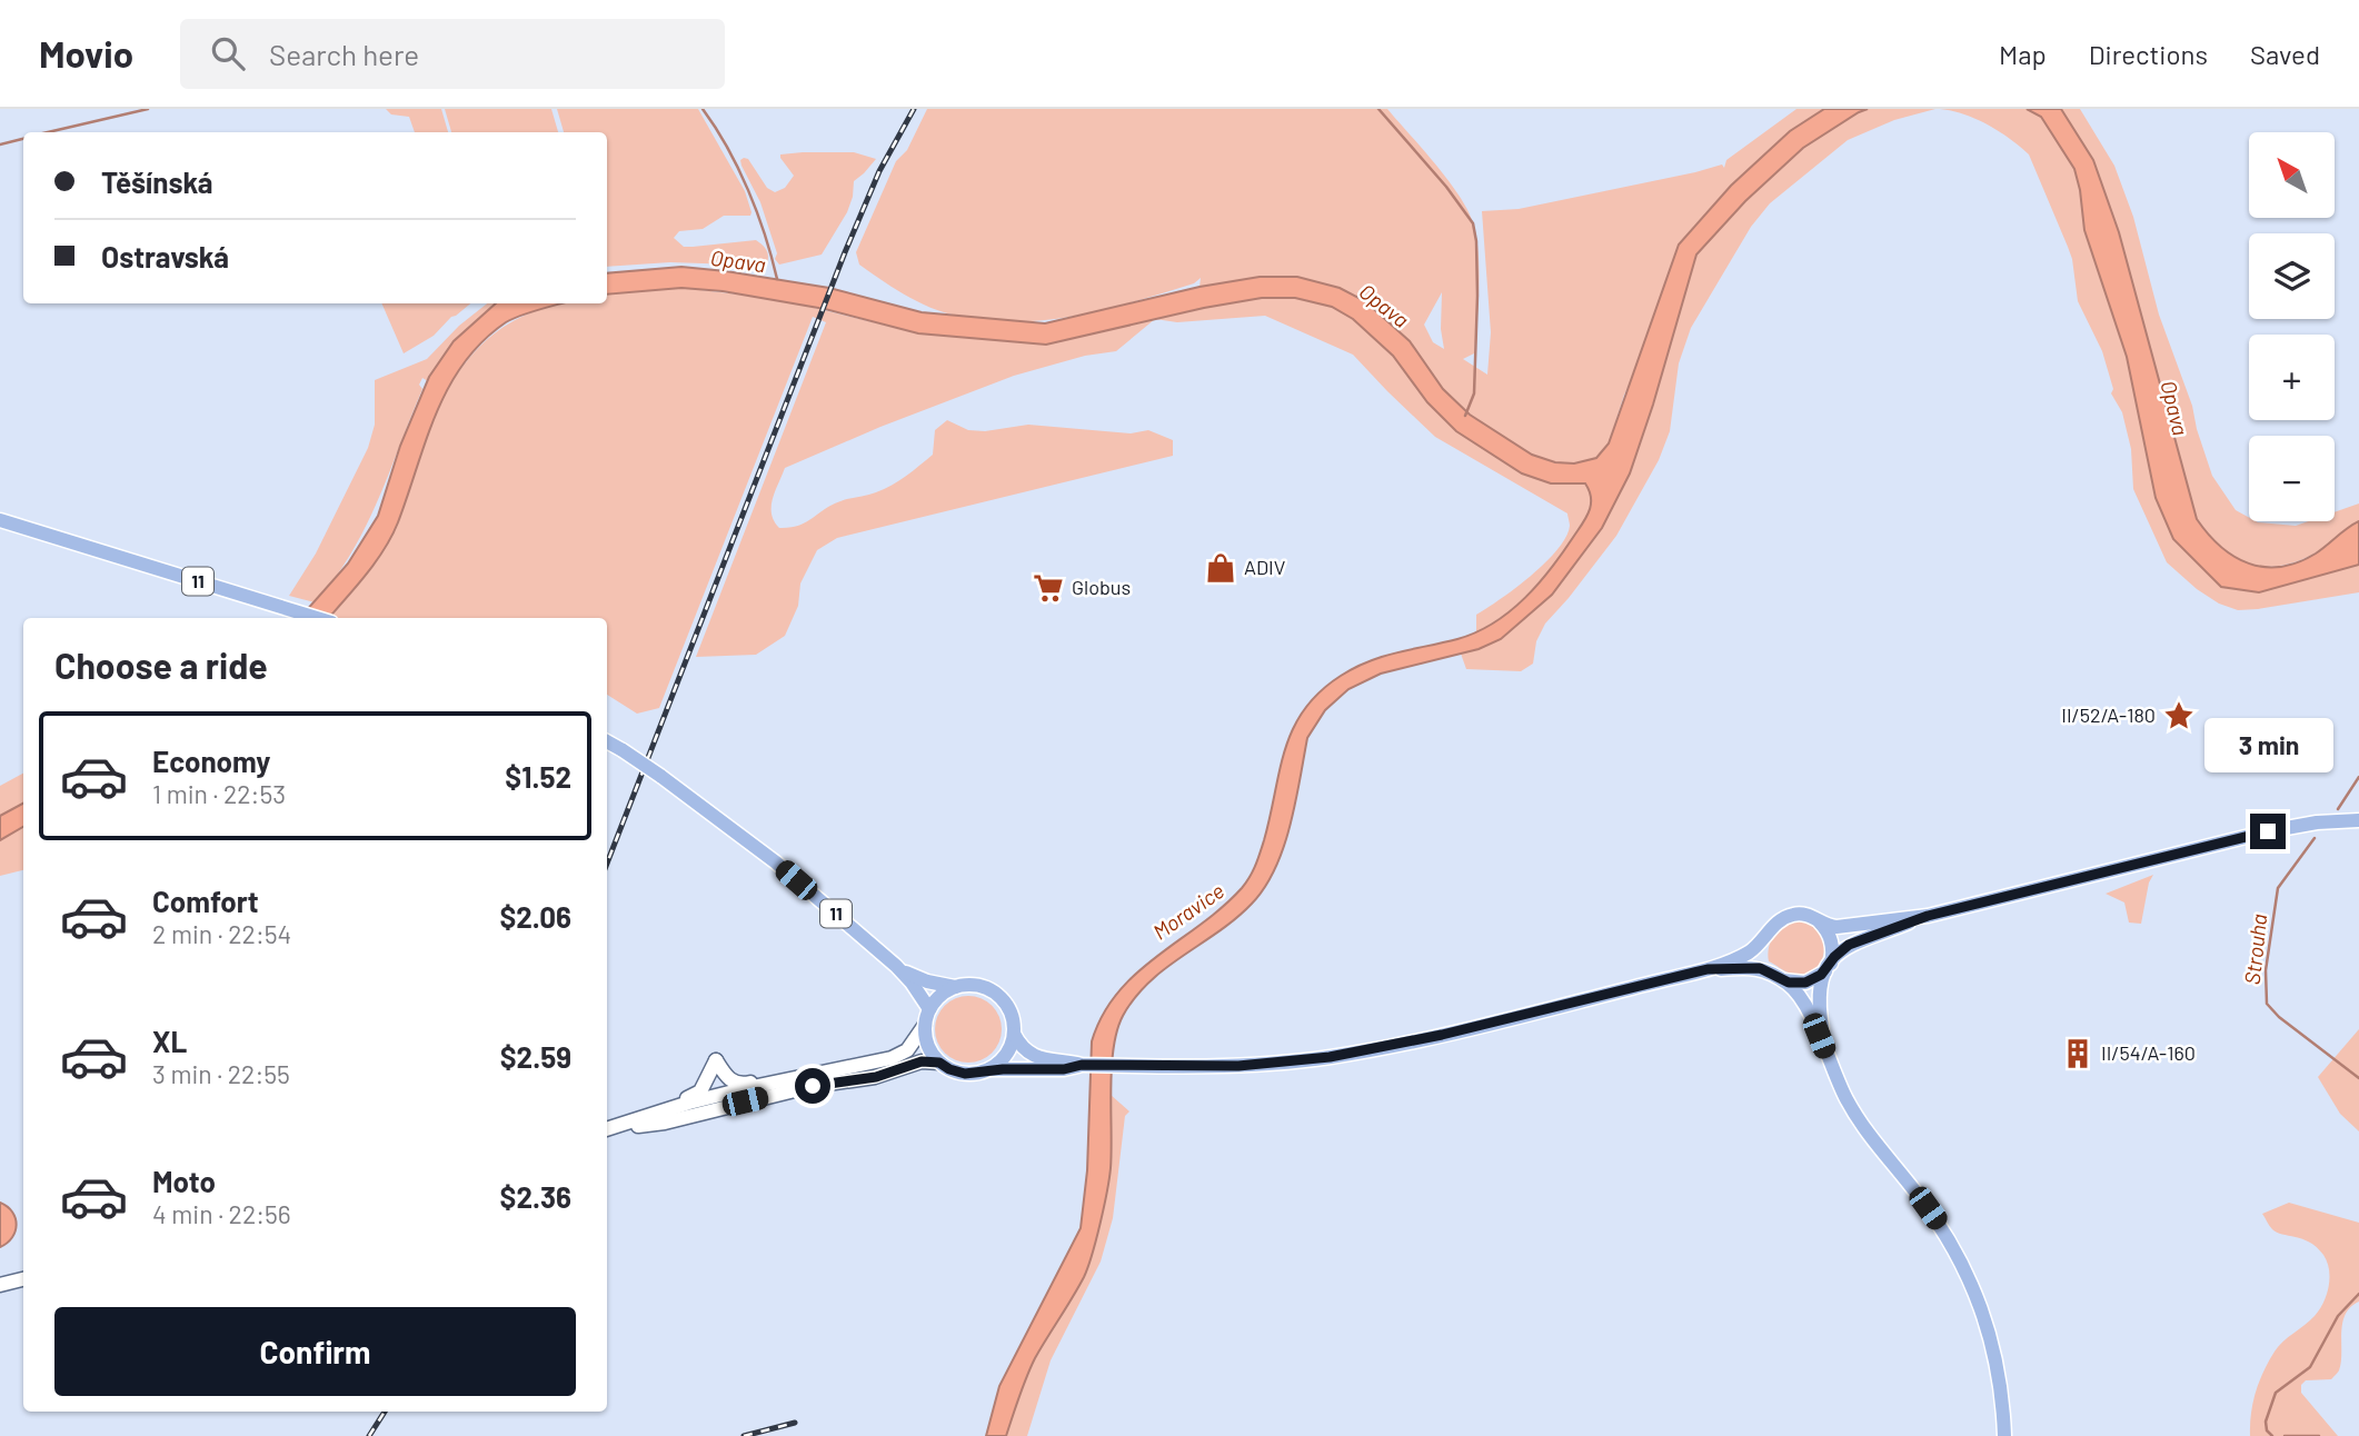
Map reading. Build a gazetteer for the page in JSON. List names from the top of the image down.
{
  "streets": {
    "main road": ["11"]
  },
  "water": ["Opava", "Moravice", "Strouha"],
  "places": {
    "shop": ["ADIV"],
    "supermarket": ["Globus"],
    "place": ["II/52/A-180"],
    "building": ["II/54/A-160"]
  },
  "north": "top left",
  "page": {
    "header": "Movio",
    "search": "Search here",
    "nav": ["Map", "Directions", "Saved"],
    "map_buttons": ["+", "−"],
    "banner": ["Těšínská", "Ostravská"],
    "heading": "Choose a ride",
    "list": [
      {
        "name": "Economy",
        "note": "1 min · 22:53",
        "value": "$1.52"
      },
      {
        "name": "Comfort",
        "note": "2 min · 22:54",
        "value": "$2.06"
      },
      {
        "name": "XL",
        "note": "3 min · 22:55",
        "value": "$2.59"
      },
      {
        "name": "Moto",
        "note": "4 min · 22:56",
        "value": "$2.36"
      }
    ],
    "bubble": "3 min",
    "buttons": "Confirm"
  }
}
